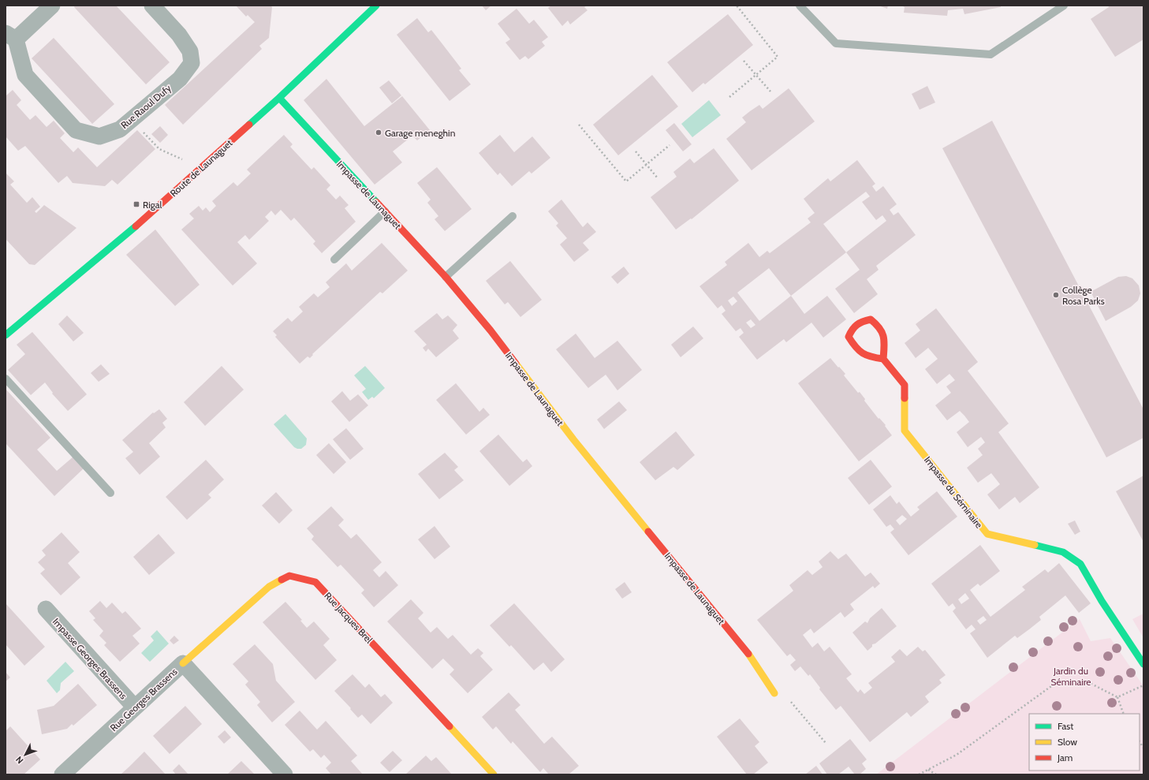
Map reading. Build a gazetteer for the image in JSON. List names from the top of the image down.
{
  "streets": {
    "street": [
      "Rue Raoul Dufy",
      "Route de Launaguet",
      "Impasse de Launaguet",
      "Impasse du Séminaire",
      "Rue Jacques Brel",
      "Impasse Georges Brassens",
      "Rue Georges Brassens"
    ]
  },
  "crossings": [
    ["Route de Launaguet", "Impasse de Launaguet"],
    ["Rue Jacques Brel", "Rue Georges Brassens"],
    ["Impasse Georges Brassens", "Rue Georges Brassens"]
  ],
  "parks": ["Jardin du Séminaire"],
  "places": {
    "other": ["Garage meneghin", "Collège Rosa Parks"],
    "transit": ["Rigal"]
  },
  "legend": ["Fast", "Slow", "Jam"],
  "north": "bottom left"
}
